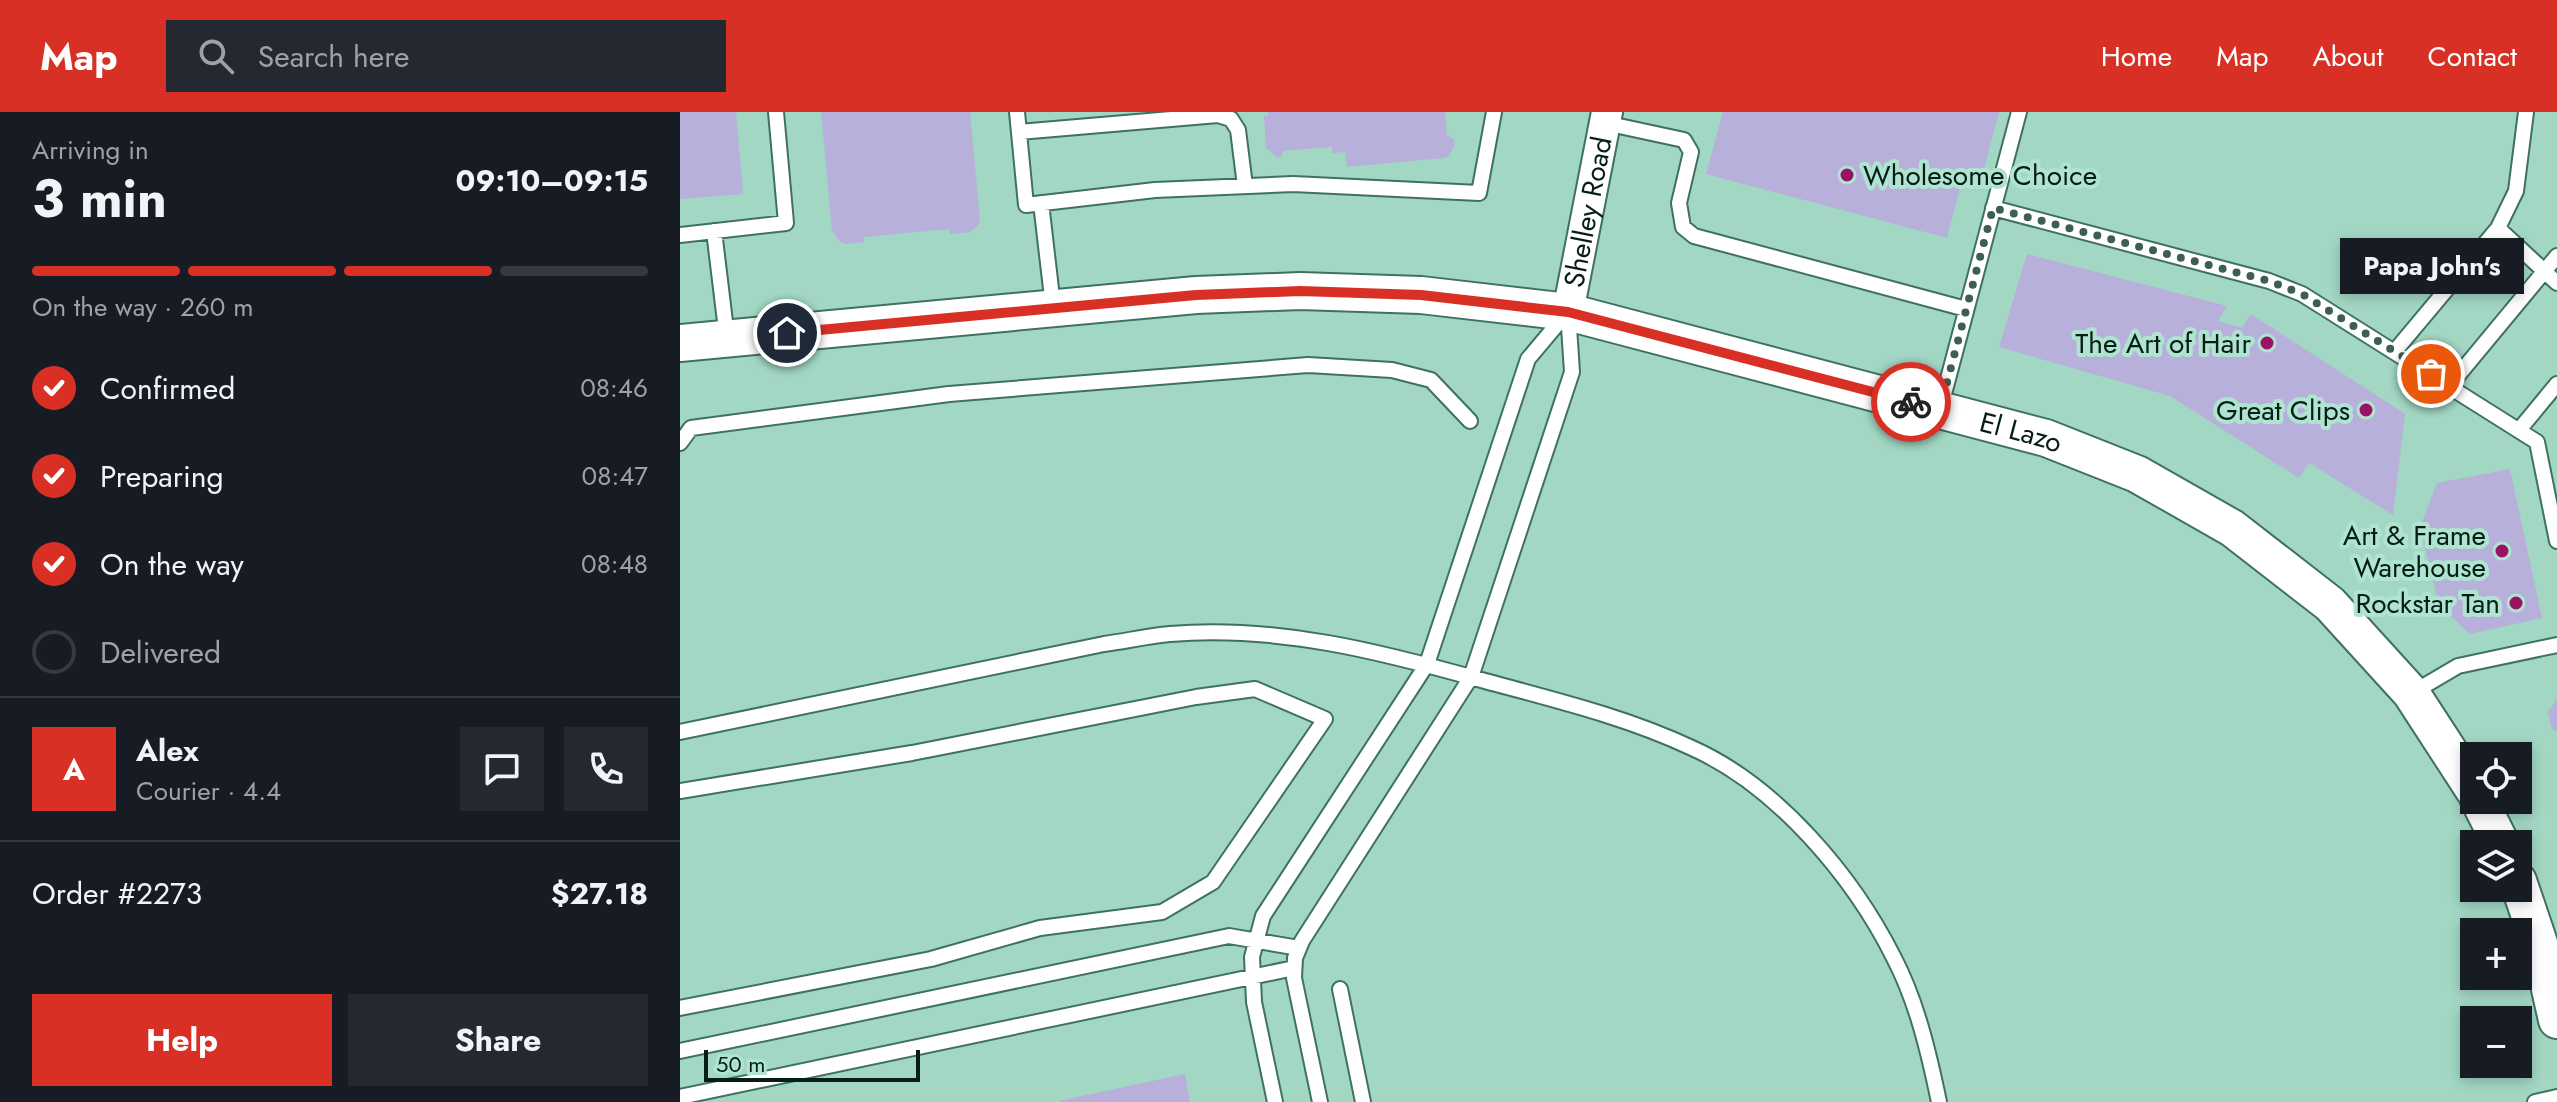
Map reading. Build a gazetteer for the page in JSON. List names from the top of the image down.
{
  "streets": {
    "street": ["Shelley Road", "El Lazo"]
  },
  "crossings": [
    ["Shelley Road", "El Lazo"]
  ],
  "places": [
    "Wholesome Choice",
    "The Art of Hair",
    "Papa John's",
    "Great Clips",
    "Art & Frame Warehouse",
    "Rockstar Tan"
  ],
  "scale_bar": "50 m",
  "page": {
    "header": "Map",
    "search": "Search here",
    "nav": [
      "Home",
      "Map",
      "About",
      "Contact"
    ],
    "heading": ["3 min", "Arriving in", "09:10–09:15"],
    "panel": [
      "Alex",
      "Courier · 4.4",
      "Order #2273",
      "$27.18"
    ],
    "bubble": "Papa John's",
    "bar": "On the way · 260 m",
    "list": [
      ["Confirmed", "08:46"],
      ["Preparing", "08:47"],
      ["On the way", "08:48"],
      "Delivered"
    ],
    "round": "A",
    "map_buttons": ["+", "−"],
    "buttons": ["Help", "Share"],
    "scale": "50 m"
  }
}
